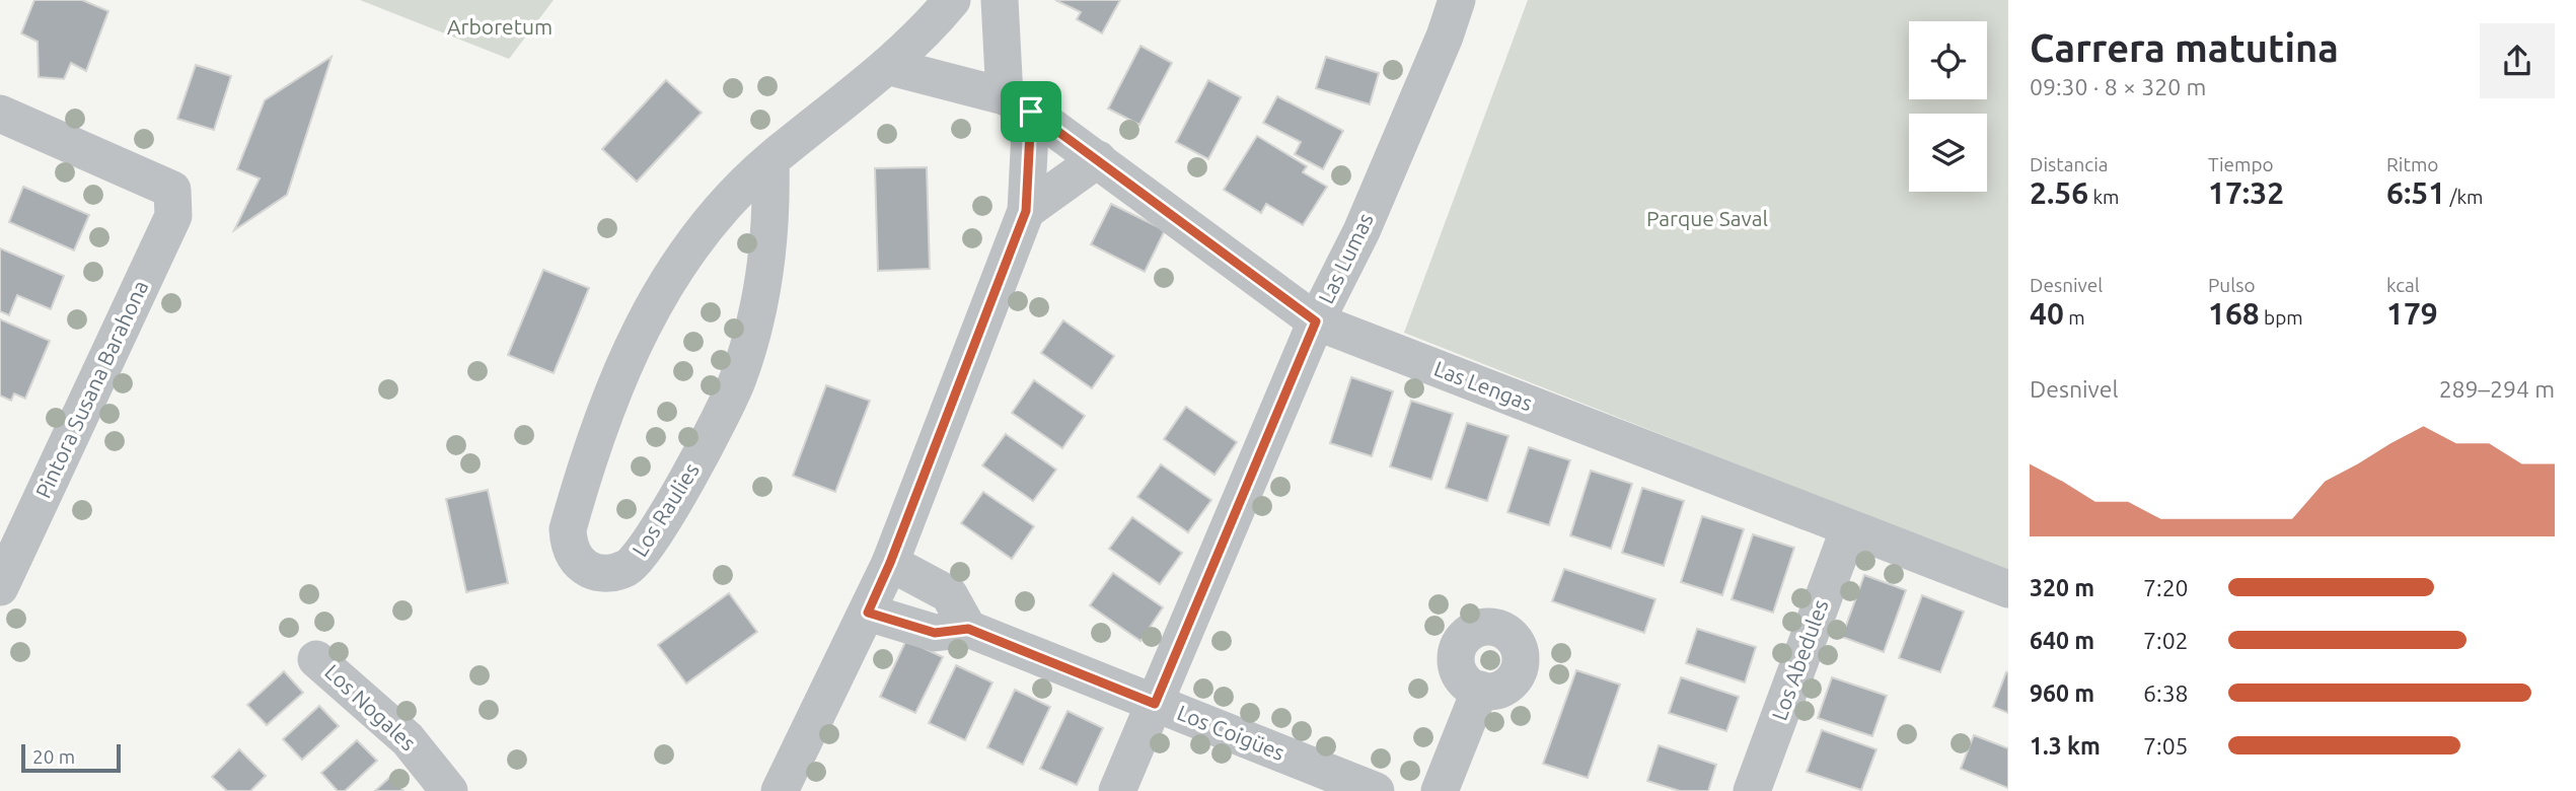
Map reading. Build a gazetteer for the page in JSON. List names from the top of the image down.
{
  "streets": {
    "street": [
      "Las Lumas",
      "Las Lengas",
      "Pintora Susana Barahona",
      "Los Raulies",
      "Los Abedules",
      "Los Nogales",
      "Los Coigües"
    ]
  },
  "crossings": [
    ["Las Lumas", "Las Lengas"],
    ["Las Lumas", "Los Coigües"],
    ["Las Lengas", "Los Raulies"],
    ["Las Lengas", "Los Abedules"]
  ],
  "parks": ["Arboretum", "Parque Saval"],
  "scale_bar": "20 m",
  "page": {
    "heading": ["Carrera matutina", "09:30 · 8 × 320 m"],
    "stats": [
      ["Distancia", "2.56 km"],
      ["Tiempo", "17:32"],
      ["Ritmo", "6:51 /km"],
      ["Desnivel", "40 m"],
      ["Pulso", "168 bpm"],
      ["kcal", "179"]
    ],
    "chart": ["Desnivel", "289–294 m"],
    "list": [
      {
        "name": "320 m",
        "note": "7:20"
      },
      {
        "name": "640 m",
        "note": "7:02"
      },
      {
        "name": "960 m",
        "note": "6:38"
      },
      {
        "name": "1.3 km",
        "note": "7:05"
      }
    ],
    "scale": "20 m"
  }
}
